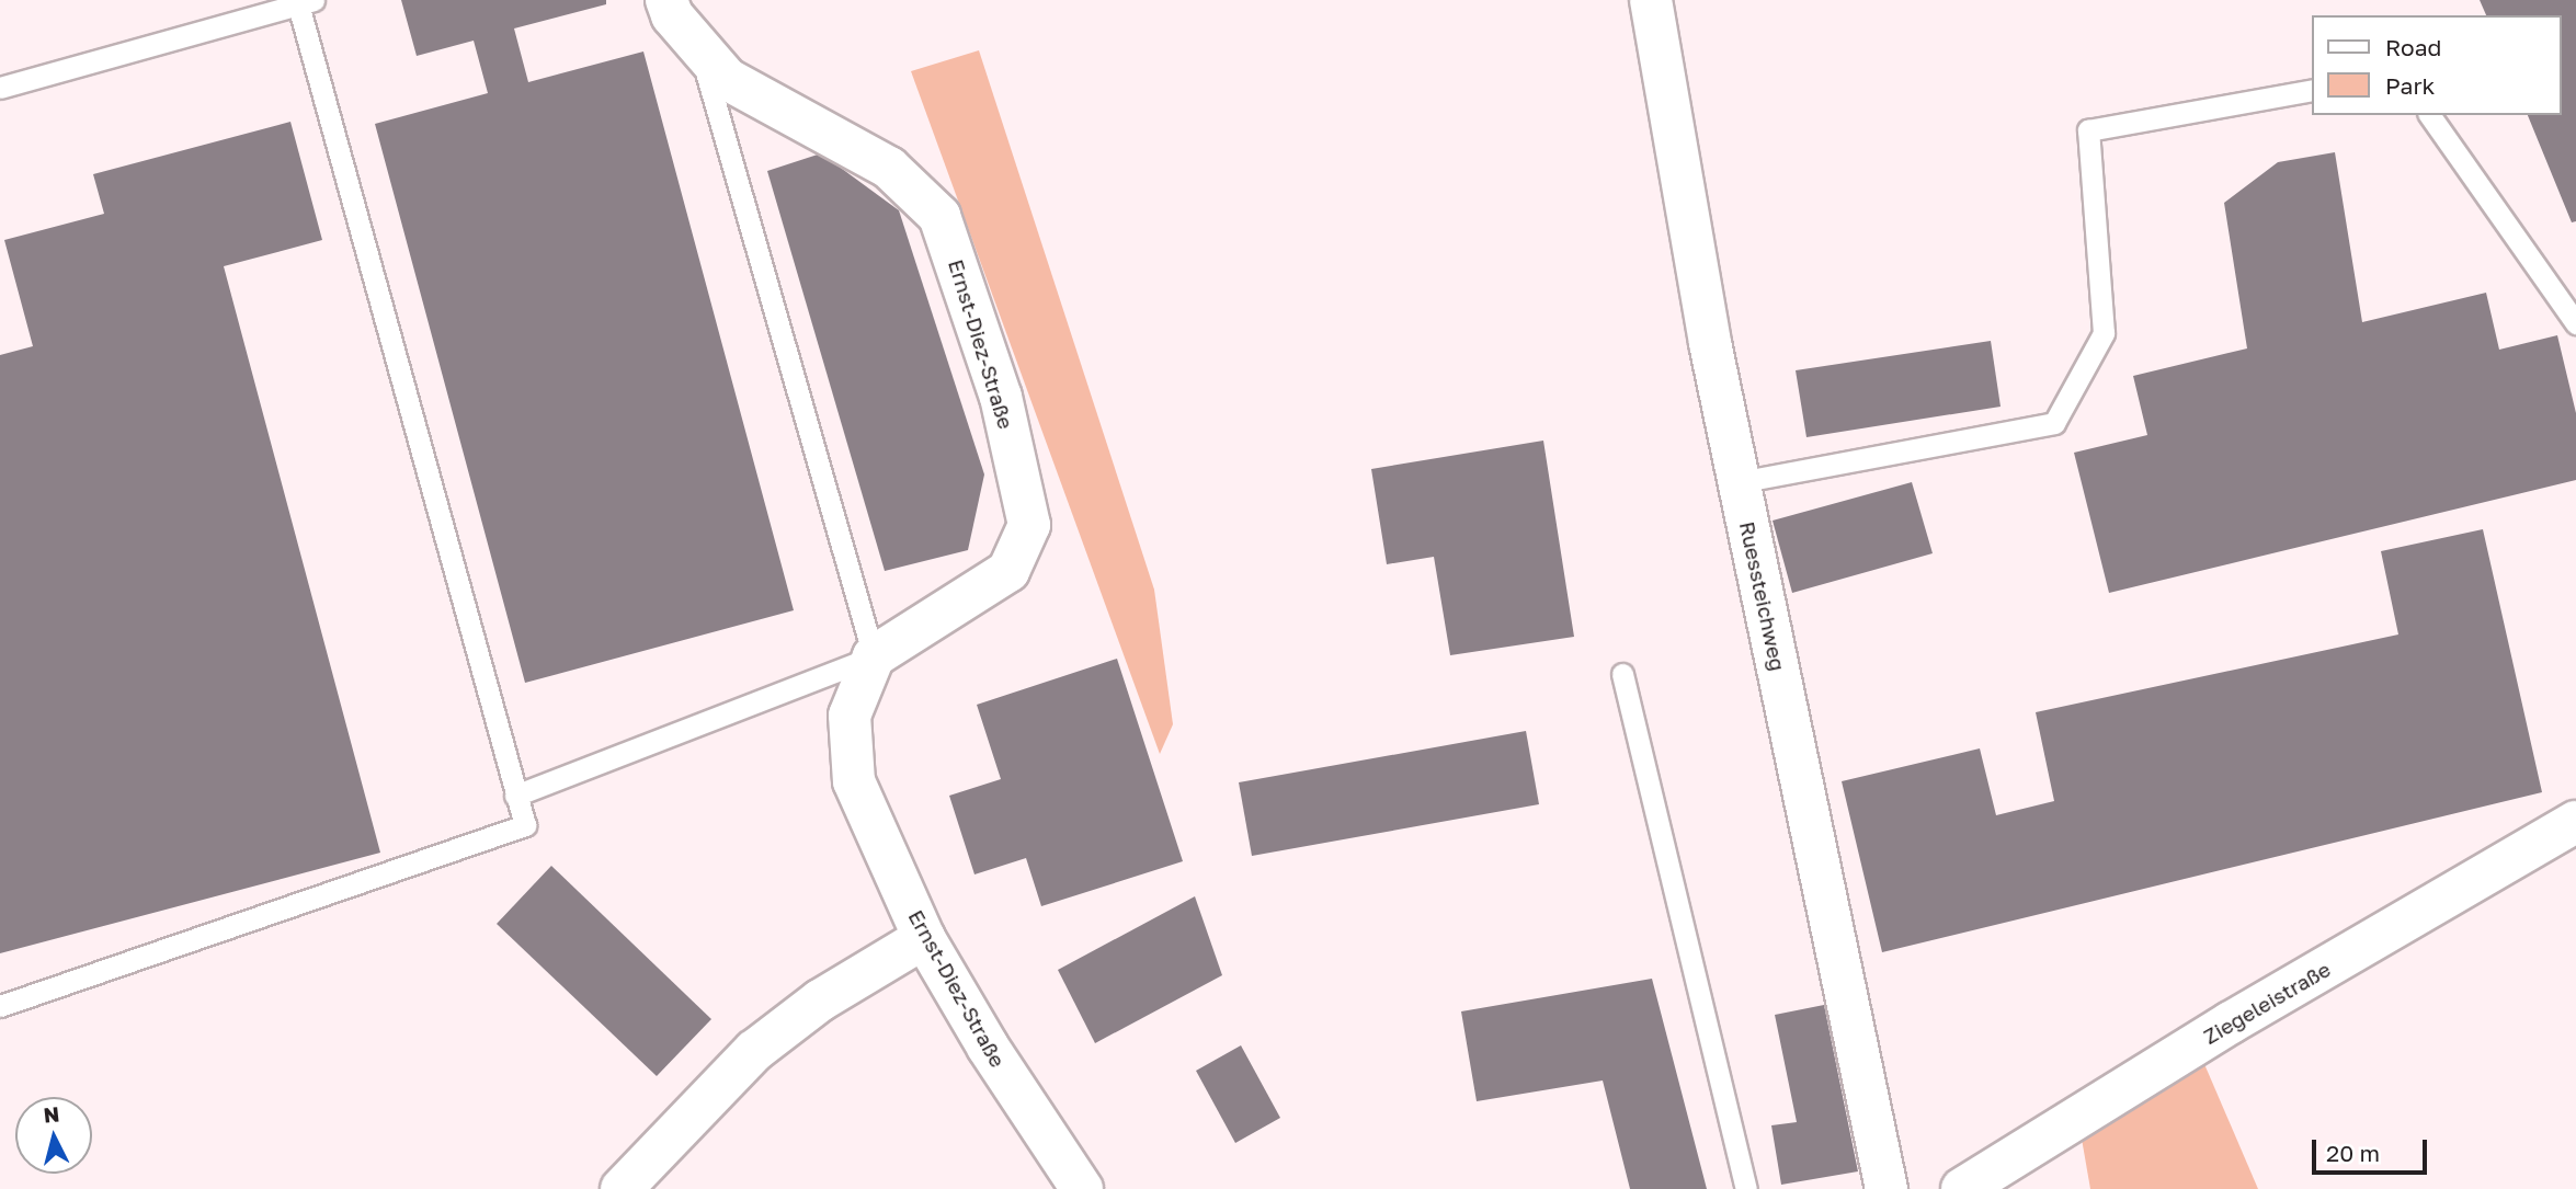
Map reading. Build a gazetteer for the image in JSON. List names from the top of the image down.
{
  "streets": {
    "street": ["Ernst-Diez-Straße", "Ruessteichweg", "Ziegeleistraße"]
  },
  "legend": ["Road", "Park"],
  "scale_bar": "20 m",
  "north": "top"
}
